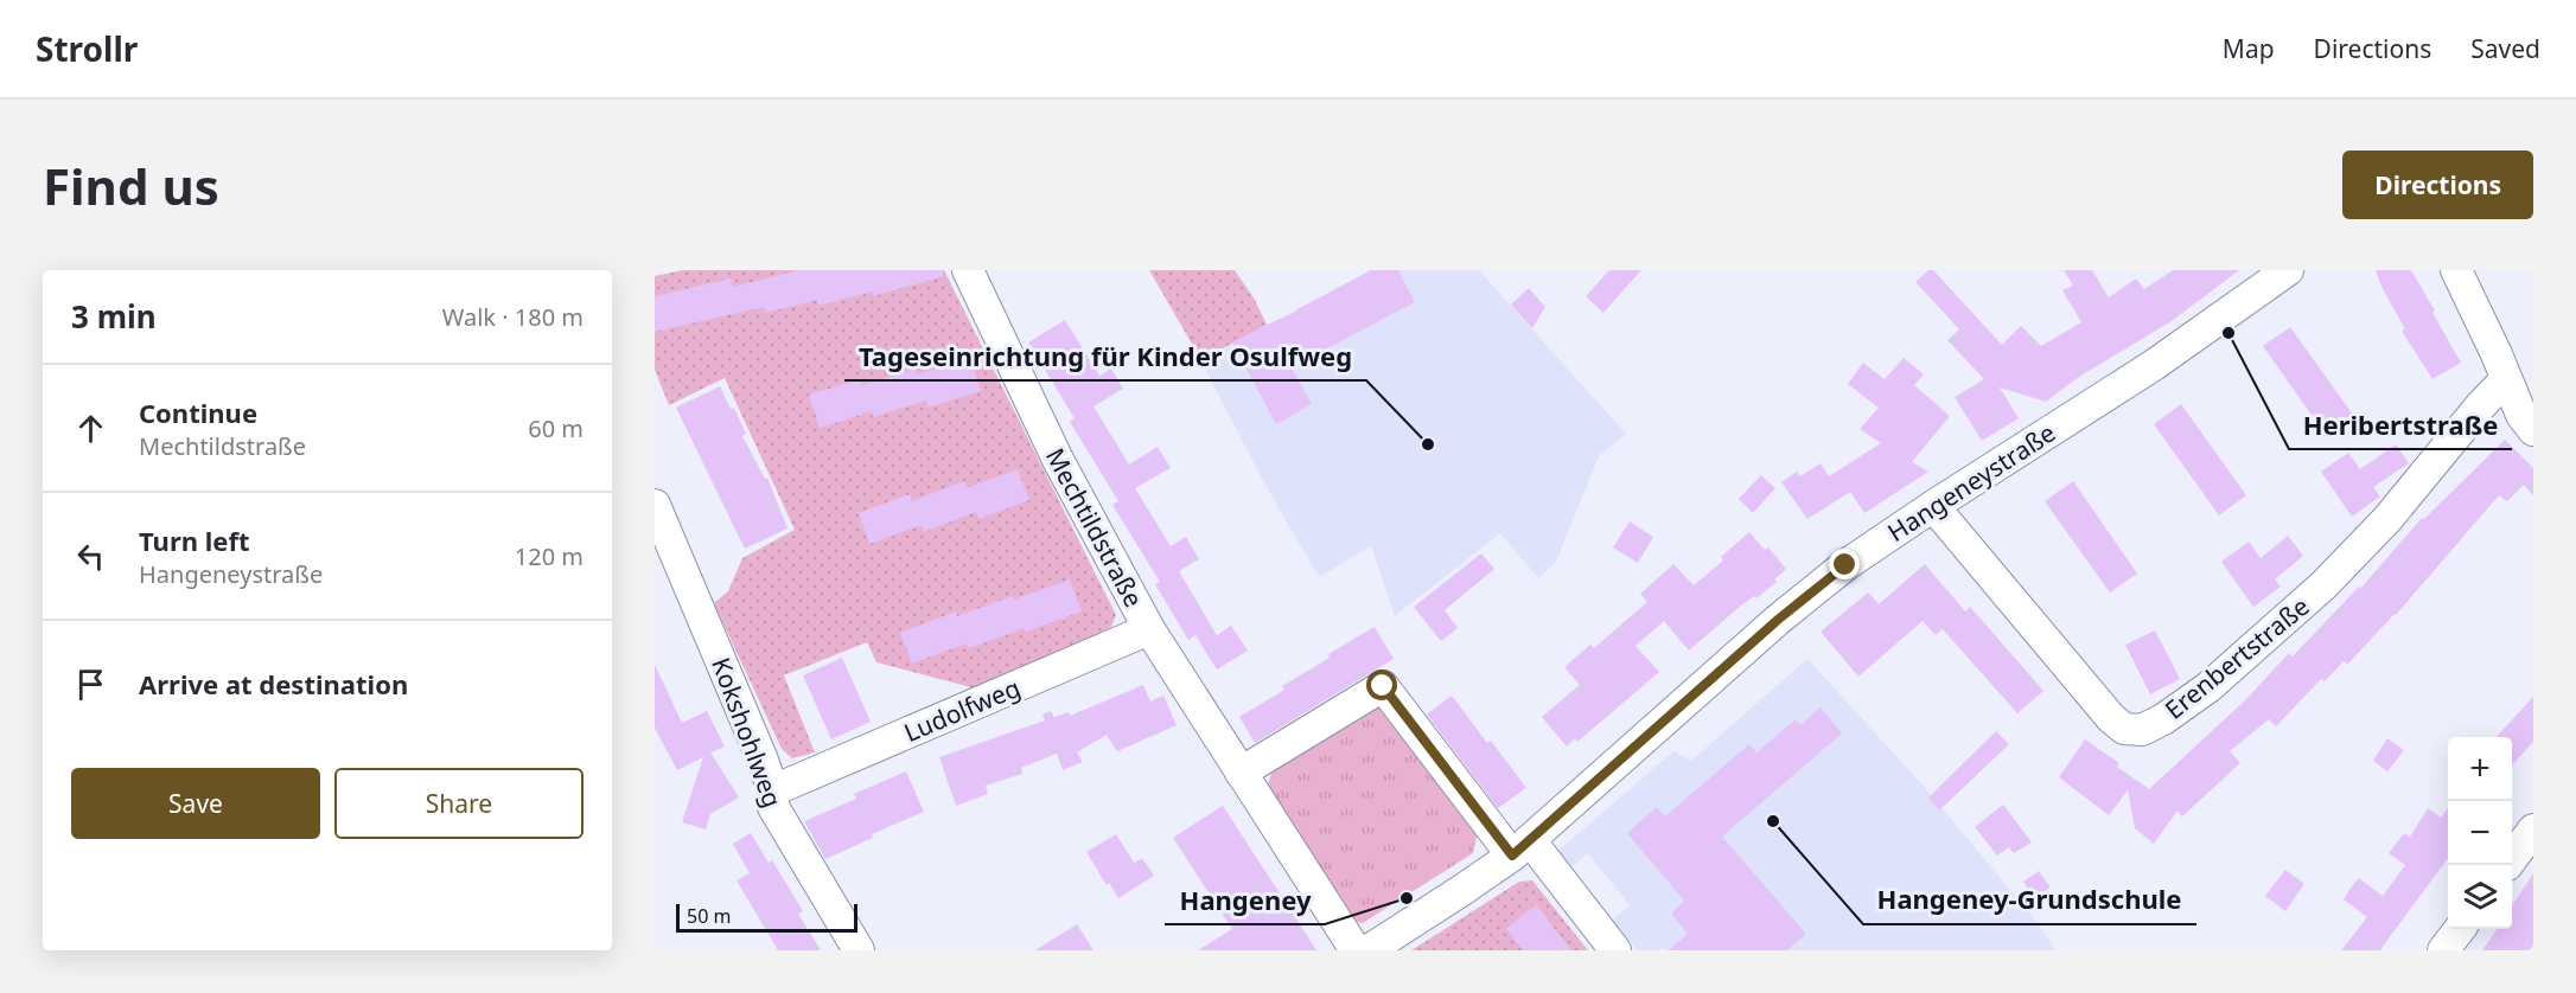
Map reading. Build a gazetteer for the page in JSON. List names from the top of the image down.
{
  "streets": {
    "street": [
      "Hangeneystraße",
      "Mechtildstraße",
      "Erenbertstraße",
      "Ludolfweg",
      "Kokshohlweg"
    ]
  },
  "crossings": [
    ["Hangeneystraße", "Erenbertstraße"],
    ["Mechtildstraße", "Ludolfweg"],
    ["Ludolfweg", "Kokshohlweg"]
  ],
  "places": [
    "Heribertstraße",
    "Tageseinrichtung für Kinder Osulfweg",
    "Hangeney-Grundschule",
    "Hangeney"
  ],
  "scale_bar": "50 m",
  "page": {
    "header": "Strollr",
    "nav": ["Map", "Directions", "Saved"],
    "buttons": [
      "Directions",
      ["Save", "Share"]
    ],
    "title": "Find us",
    "heading": ["3 min", "Walk · 180 m"],
    "list": [
      ["Continue", "Mechtildstraße", "60 m"],
      ["Turn left", "Hangeneystraße", "120 m"],
      "Arrive at destination"
    ],
    "map_buttons": ["+", "−"],
    "scale": "50 m"
  }
}
